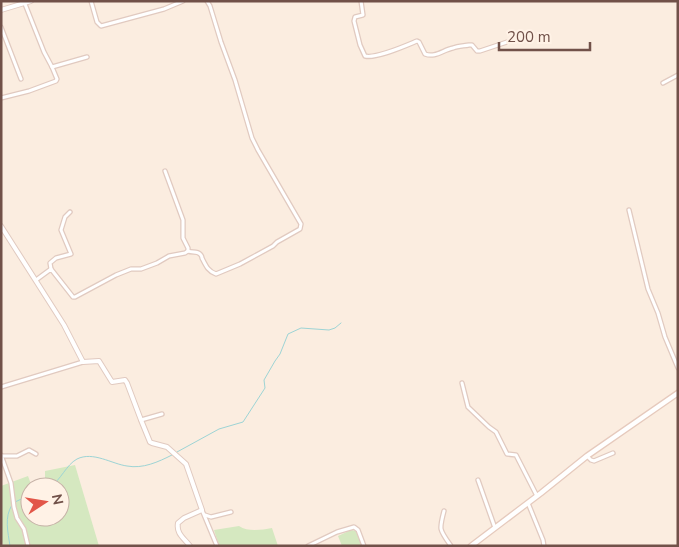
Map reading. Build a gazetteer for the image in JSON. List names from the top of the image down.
{
  "scale_bar": "200 m",
  "north": "right"
}
